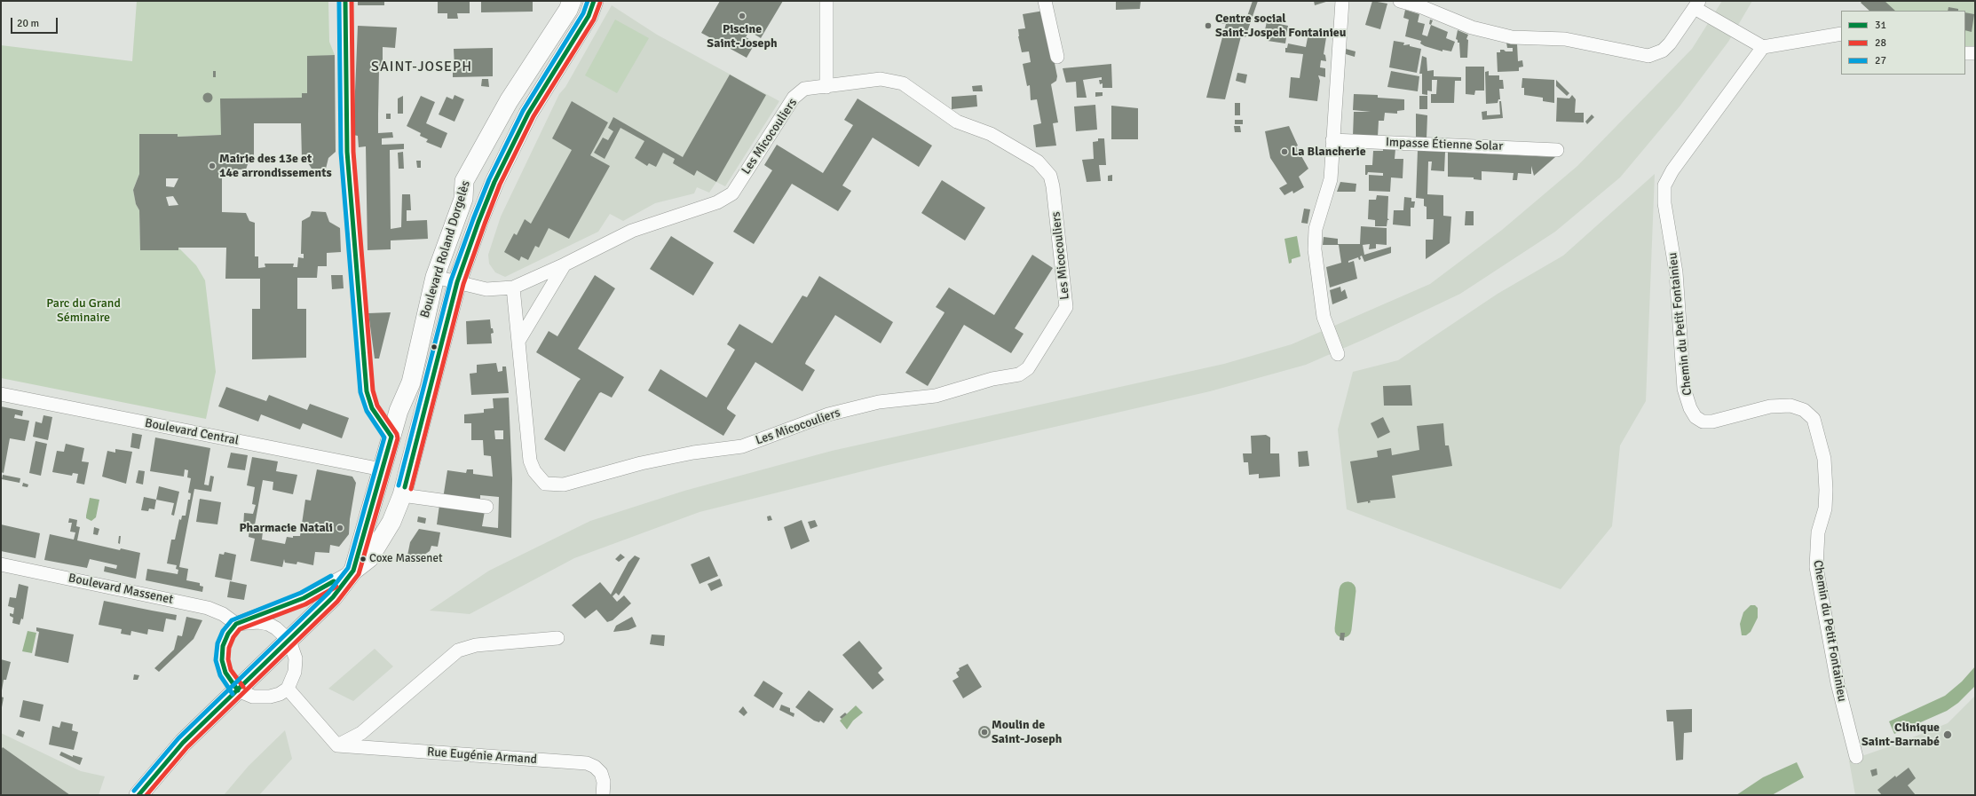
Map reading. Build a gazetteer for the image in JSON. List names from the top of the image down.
{
  "streets": {
    "main road": ["Boulevard Roland Dorgelès"],
    "street": [
      "Les Micocouliers",
      "Impasse Étienne Solar",
      "Chemin du Petit Fontainieu",
      "Boulevard Central",
      "Boulevard Massenet",
      "Rue Eugénie Armand"
    ]
  },
  "crossings": [
    ["Les Micocouliers", "Boulevard Roland Dorgelès"],
    ["Boulevard Roland Dorgelès", "Boulevard Central"]
  ],
  "districts": ["SAINT-JOSEPH"],
  "parks": ["Parc du Grand Séminaire"],
  "places": [
    "Piscine Saint-Joseph",
    "Centre social Saint-Jospeh Fontainieu",
    "La Blancherie",
    "Mairie des 13e et 14e arrondissements",
    "Pharmacie Natali",
    "Coxe Massenet",
    "Moulin de Saint-Joseph",
    "Clinique Saint-Barnabé"
  ],
  "lines": ["transit line 31", "transit line 28", "transit line 27"],
  "legend": ["31", "28", "27"],
  "scale_bar": "20 m"
}
